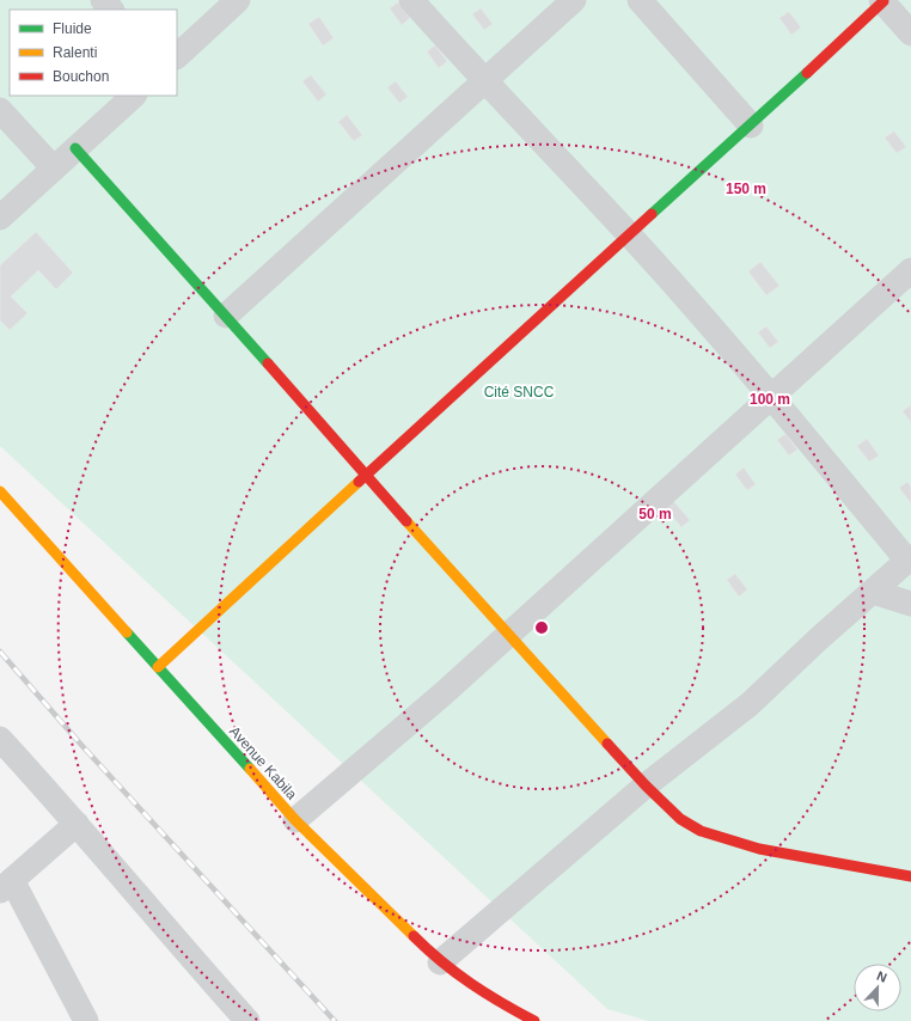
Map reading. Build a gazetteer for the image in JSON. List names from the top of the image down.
{
  "streets": {
    "main road": ["Avenue Kabila"]
  },
  "parks": ["Cité SNCC"],
  "legend": ["Fluide", "Ralenti", "Bouchon"],
  "north": "top",
  "rings": ["150 m", "100 m", "50 m"]
}
